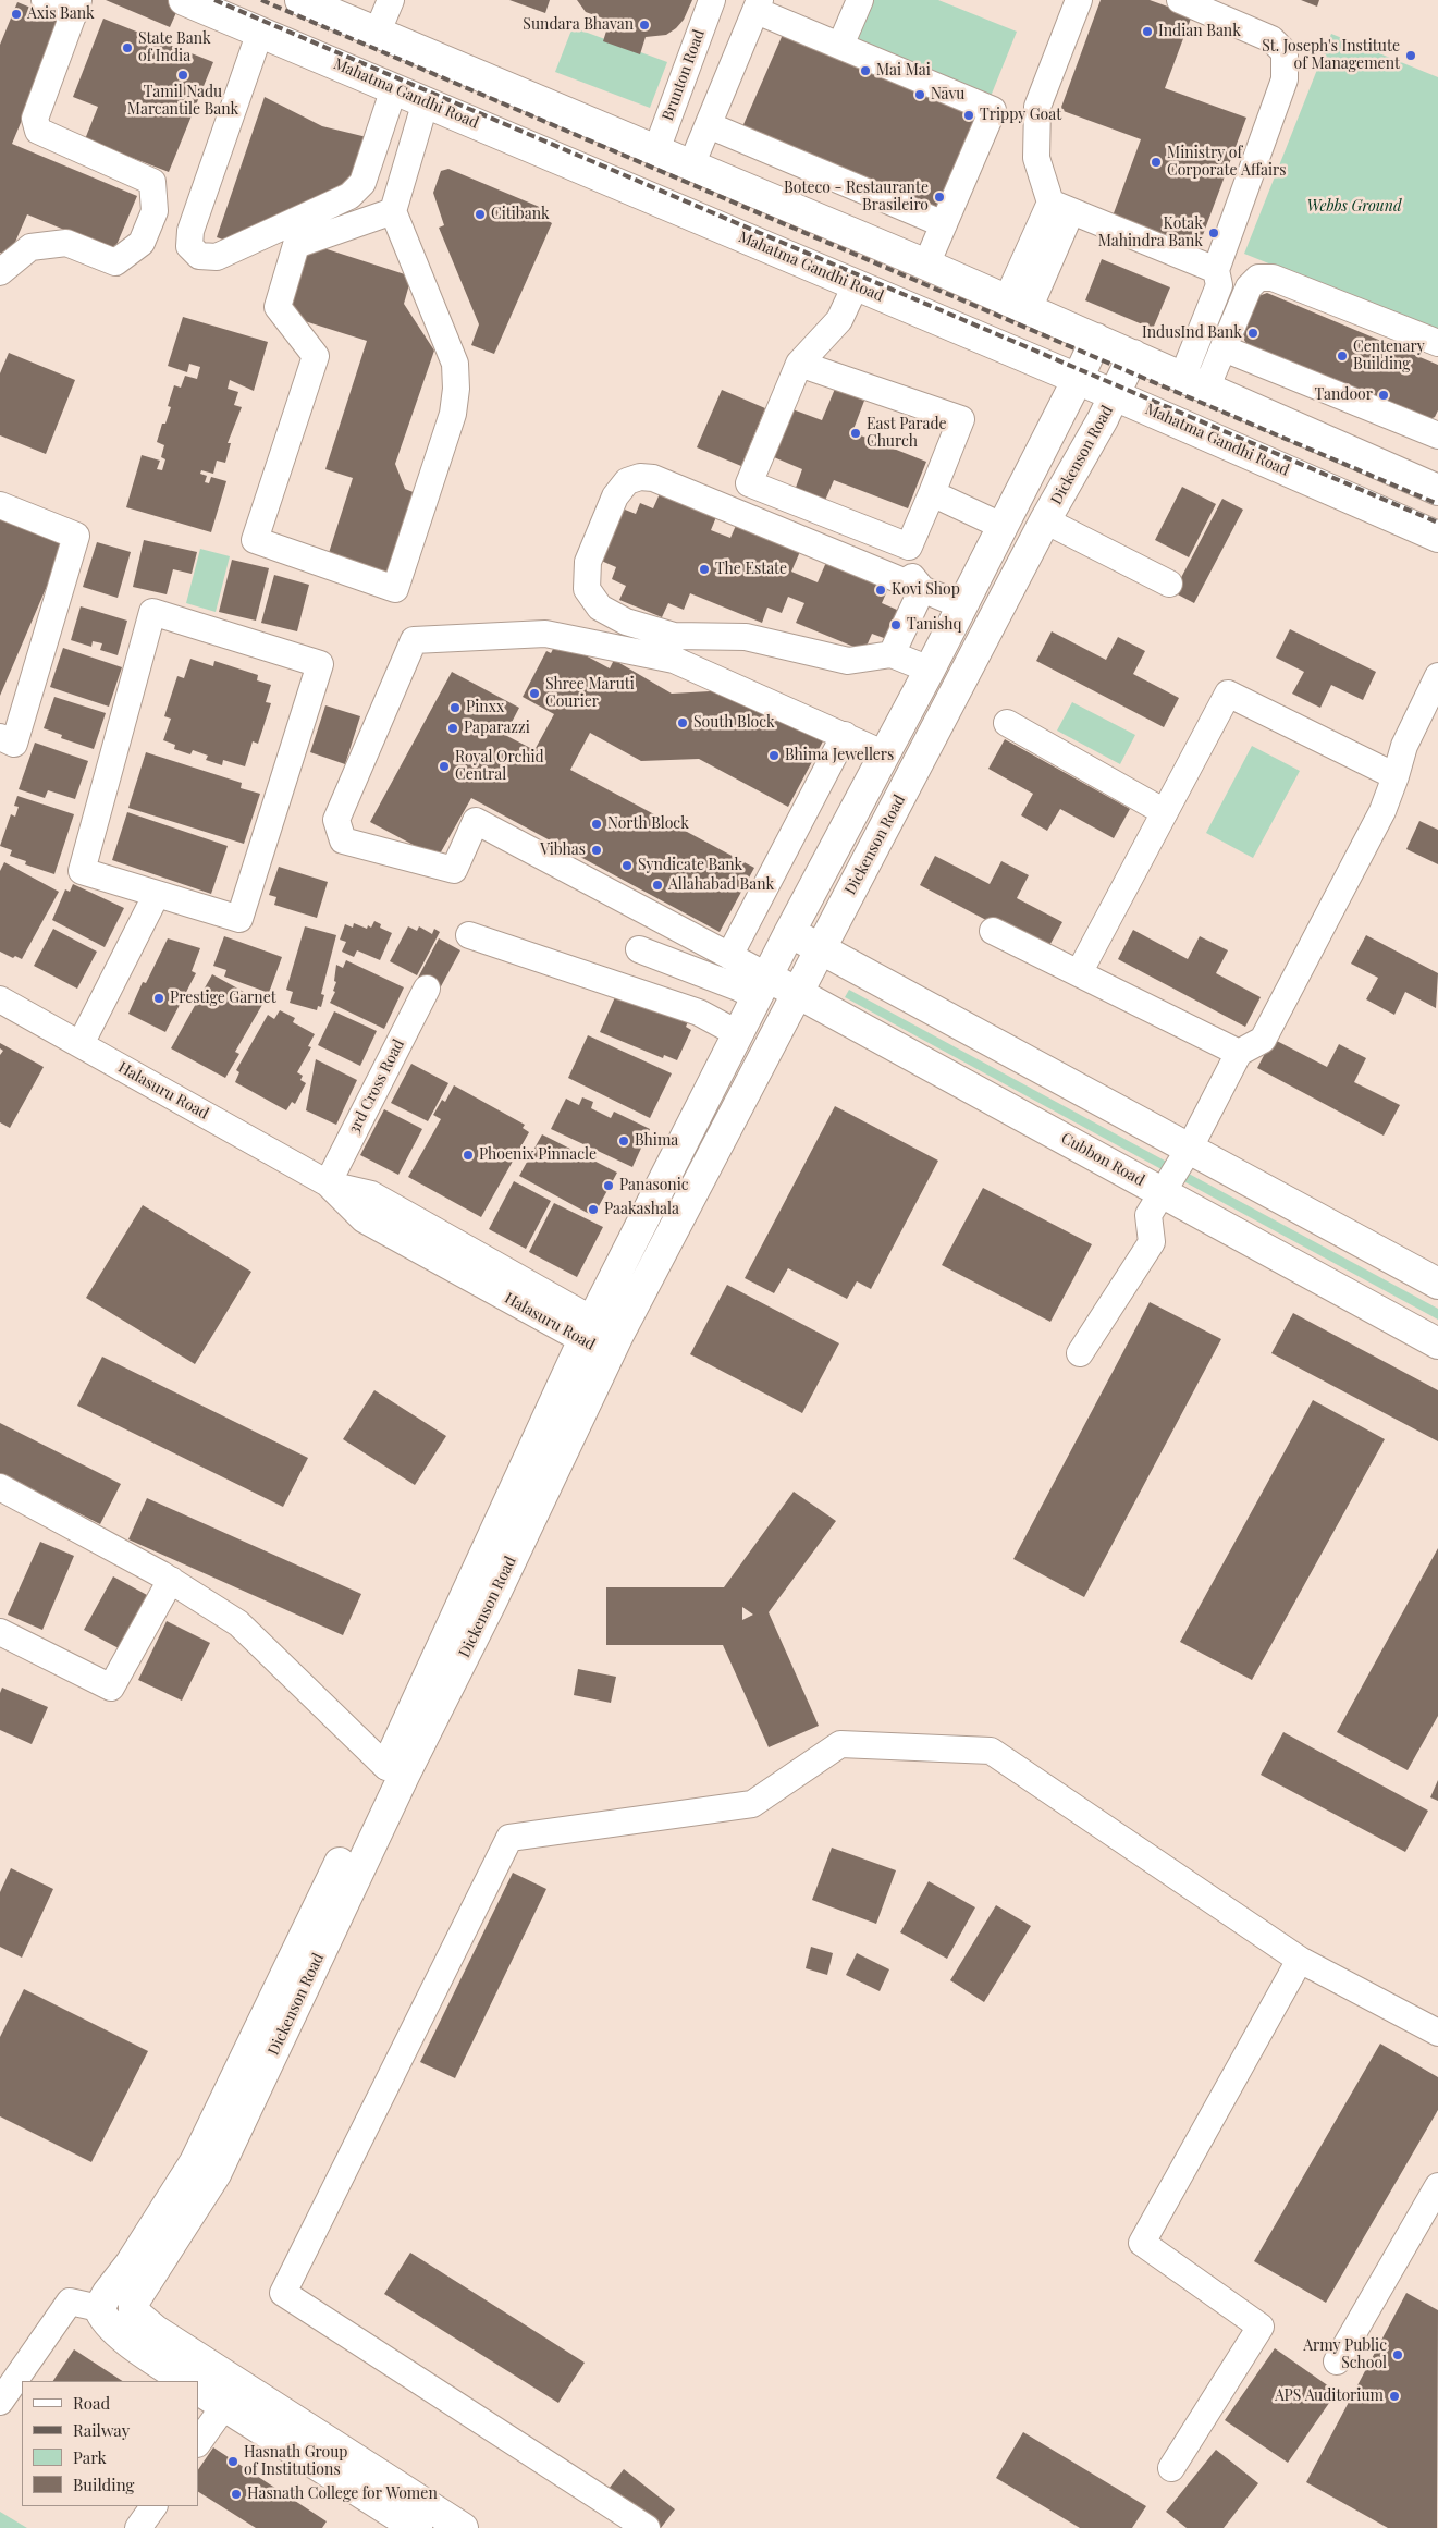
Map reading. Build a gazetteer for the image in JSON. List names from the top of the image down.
{
  "streets": {
    "main road": ["Mahatma Gandhi Road", "Dickenson Road", "Cubbon Road"],
    "street": ["Brunton Road", "3rd Cross Road", "Halasuru Road"]
  },
  "crossings": [
    ["Mahatma Gandhi Road", "Dickenson Road"],
    ["Dickenson Road", "Halasuru Road"],
    ["Dickenson Road", "Cubbon Road"],
    ["3rd Cross Road", "Halasuru Road"]
  ],
  "parks": ["Webbs Ground"],
  "places": [
    "Axis Bank",
    "Sundara Bhavan",
    "Indian Bank",
    "State Bank of India",
    "St. Joseph's Institute of Management",
    "Mai Mai",
    "Tamil Nadu Marcantile Bank",
    "Nāvu",
    "Trippy Goat",
    "Ministry of Corporate Affairs",
    "Boteco - Restaurante Brasileiro",
    "Citibank",
    "Kotak Mahindra Bank",
    "IndusInd Bank",
    "Centenary Building",
    "Tandoor",
    "East Parade Church",
    "The Estate",
    "Kovi Shop",
    "Tanishq",
    "Shree Maruti Courier",
    "Pinxx",
    "South Block",
    "Paparazzi",
    "Bhima Jewellers",
    "Royal Orchid Central",
    "North Block",
    "Vibhas",
    "Syndicate Bank",
    "Allahabad Bank",
    "Prestige Garnet",
    "Bhima",
    "Phoenix Pinnacle",
    "Panasonic",
    "Paakashala",
    "Army Public School",
    "APS Auditorium",
    "Hasnath Group of Institutions",
    "Hasnath College for Women"
  ],
  "legend": [
    "Road",
    "Railway",
    "Park",
    "Building"
  ]
}
